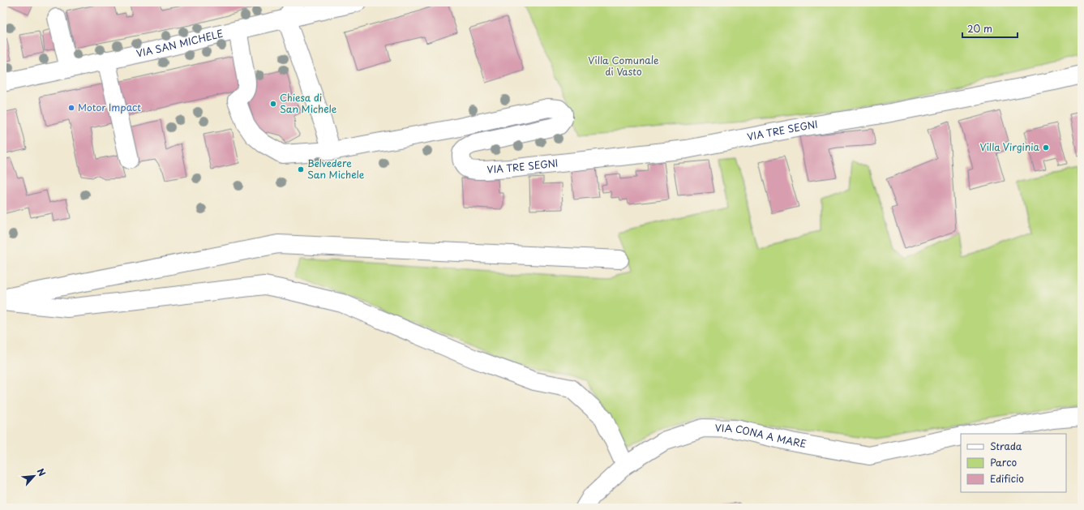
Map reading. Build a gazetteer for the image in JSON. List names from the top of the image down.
{
  "streets": {
    "street": ["VIA SAN MICHELE", "VIA TRE SEGNI", "VIA CONA A MARE"]
  },
  "parks": ["Villa Comunale di Vasto"],
  "places": [
    "Chiesa di San Michele",
    "Motor Impact",
    "Villa Virginia",
    "Belvedere San Michele"
  ],
  "legend": ["Strada", "Parco", "Edificio"],
  "scale_bar": "20 m",
  "north": "top right"
}
